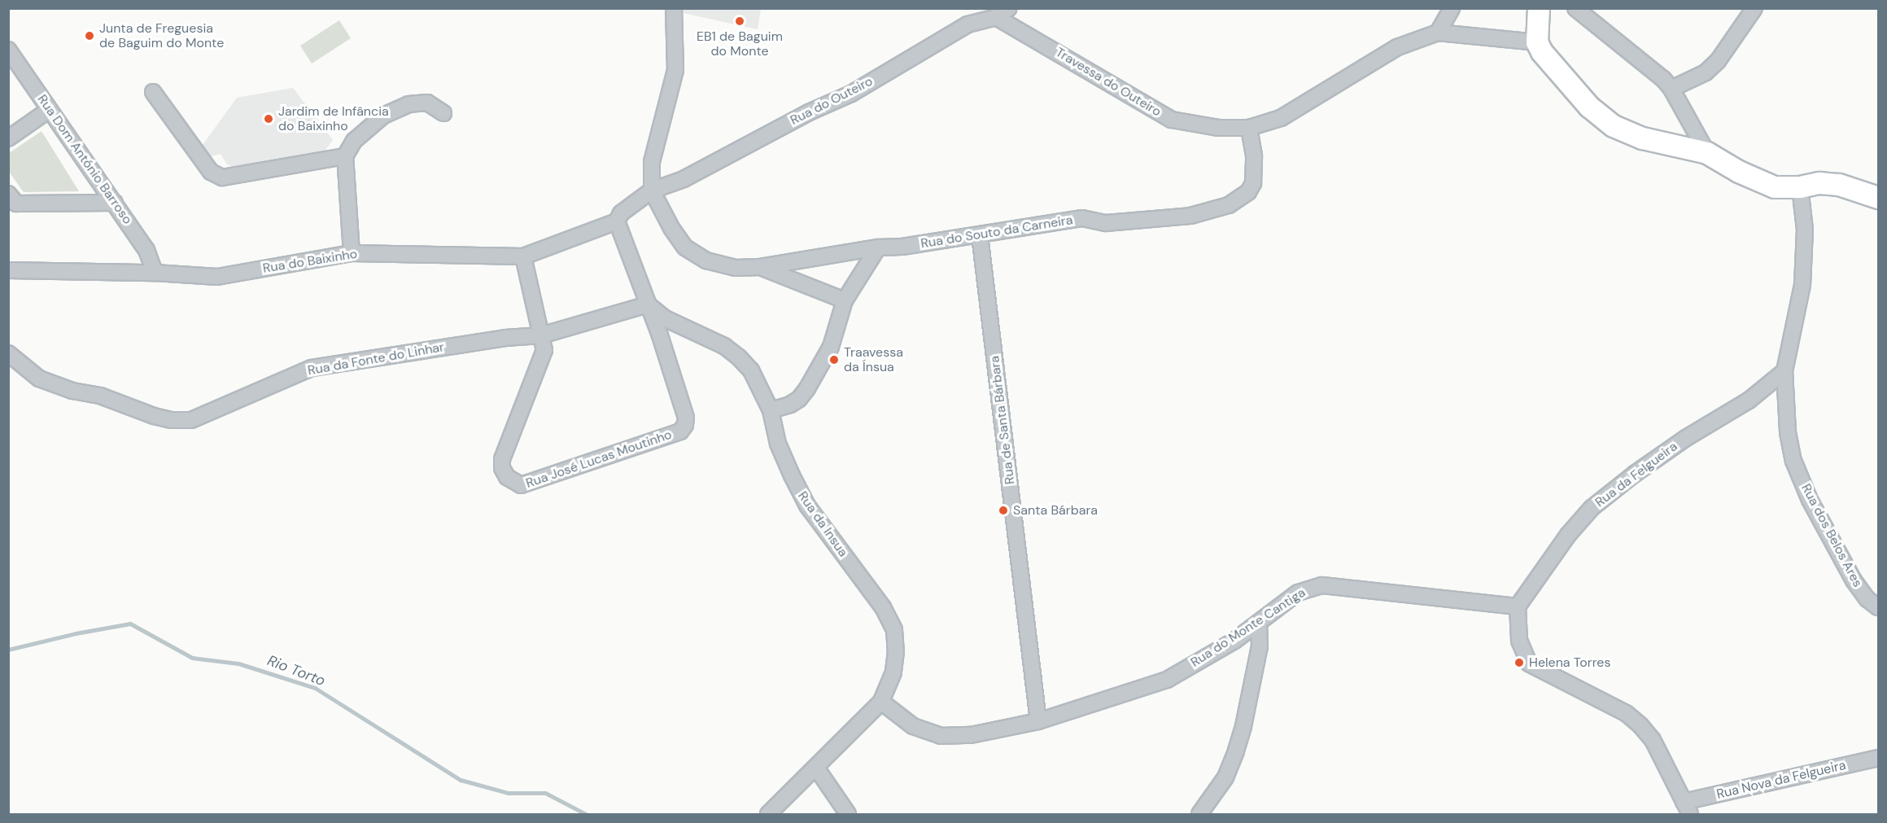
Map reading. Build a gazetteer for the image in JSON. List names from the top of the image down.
{
  "streets": {
    "street": [
      "Travessa do Outeiro",
      "Rua do Outeiro",
      "Rua Dom António Barroso",
      "Rua do Souto da Carneira",
      "Rua do Baixinho",
      "Rua da Fonte do Linhar",
      "Rua de Santa Bárbara",
      "Rua José Lucas Moutinho",
      "Rua da Felgueira",
      "Rua da Insua",
      "Rua dos Belos Ares",
      "Rua do Monte Cantiga",
      "Rua Nova da Felgueira"
    ]
  },
  "crossings": [
    ["Travessa do Outeiro", "Rua do Outeiro"],
    ["Travessa do Outeiro", "Rua do Souto da Carneira"],
    ["Rua do Outeiro", "Rua do Souto da Carneira"],
    ["Rua do Outeiro", "Rua do Baixinho"],
    ["Rua Dom António Barroso", "Rua do Baixinho"],
    ["Rua do Souto da Carneira", "Rua do Baixinho"],
    ["Rua do Souto da Carneira", "Rua de Santa Bárbara"],
    ["Rua da Fonte do Linhar", "Rua José Lucas Moutinho"],
    ["Rua da Fonte do Linhar", "Rua da Insua"],
    ["Rua de Santa Bárbara", "Rua do Monte Cantiga"],
    ["Rua José Lucas Moutinho", "Rua da Insua"],
    ["Rua da Felgueira", "Rua dos Belos Ares"],
    ["Rua da Felgueira", "Rua do Monte Cantiga"],
    ["Rua da Insua", "Rua do Monte Cantiga"]
  ],
  "water": ["Rio Torto"],
  "places": [
    "EB1 de Baguim do Monte",
    "Junta de Freguesia de Baguim do Monte",
    "Jardim de Infância do Baixinho",
    "Traavessa da Ínsua",
    "Santa Bárbara",
    "Helena Torres"
  ]
}
